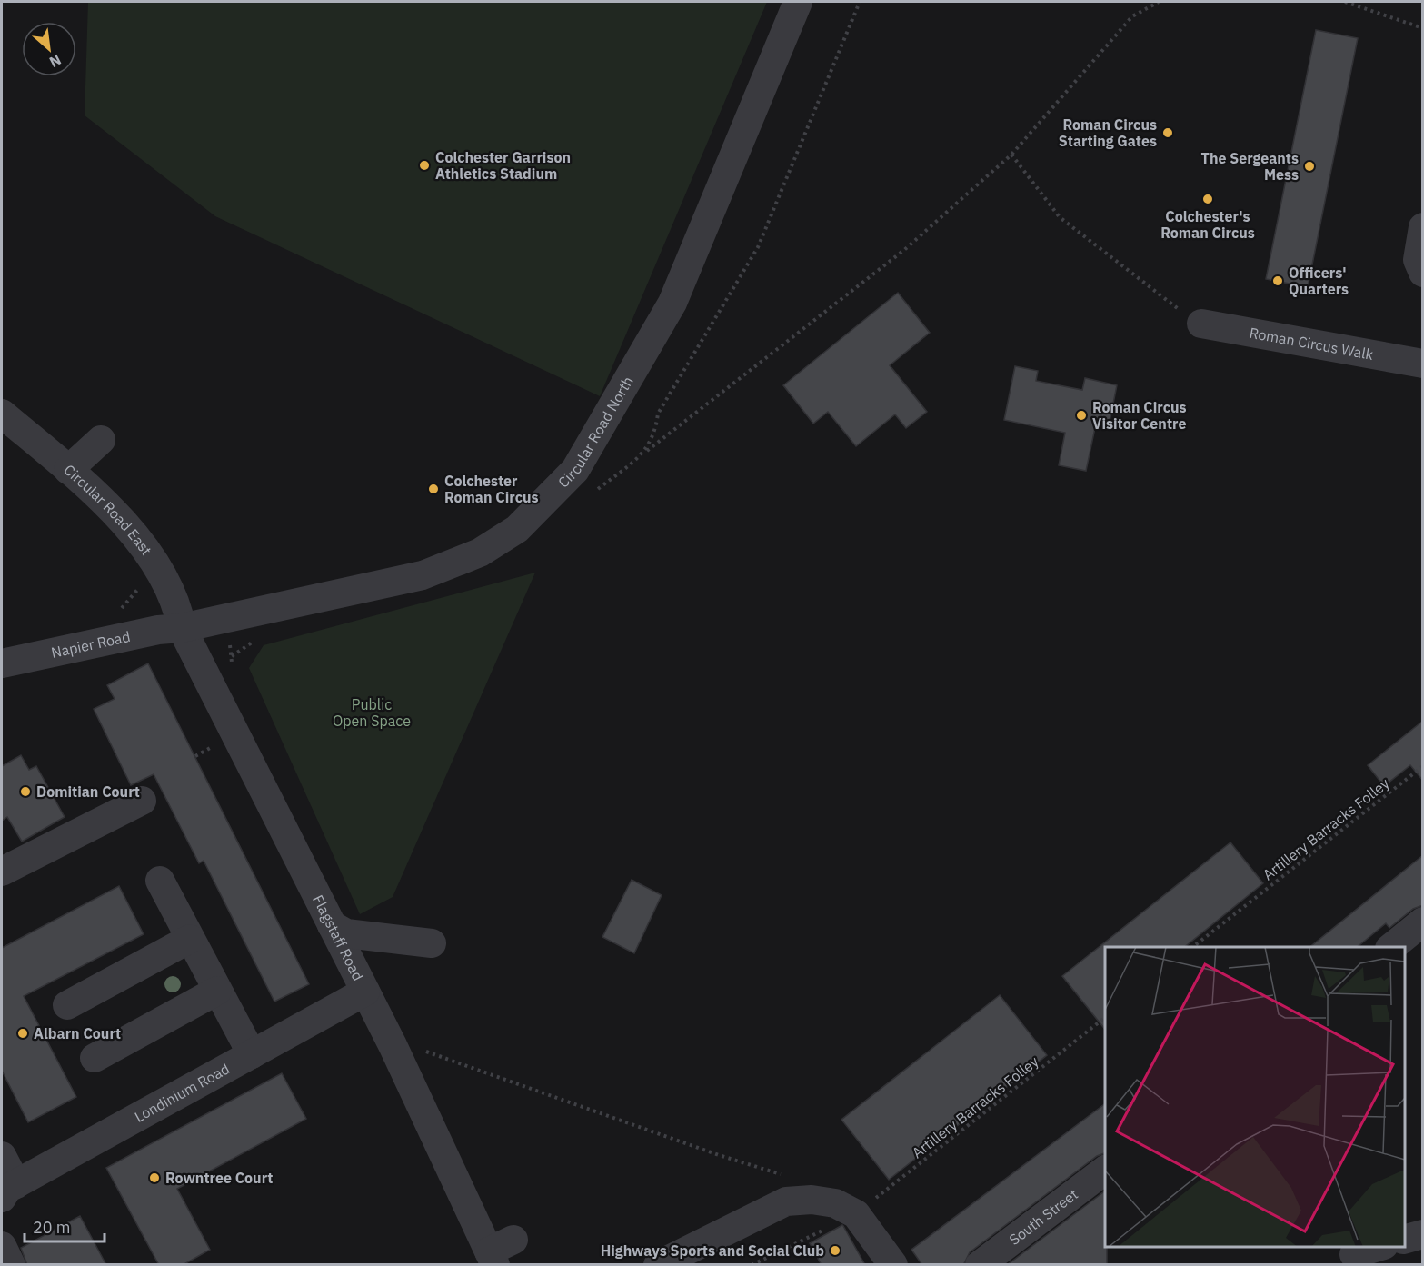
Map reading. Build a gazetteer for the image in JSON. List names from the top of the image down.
{
  "streets": {
    "street": [
      "Roman Circus Walk",
      "Circular Road North",
      "Circular Road East",
      "Napier Road",
      "Flagstaff Road",
      "Londinium Road",
      "South Street"
    ],
    "path": ["Artillery Barracks Folley"]
  },
  "crossings": [
    ["Circular Road North", "Circular Road East"],
    ["Circular Road North", "Napier Road"],
    ["Circular Road North", "Flagstaff Road"],
    ["Circular Road East", "Napier Road"],
    ["Circular Road East", "Flagstaff Road"],
    ["Napier Road", "Flagstaff Road"],
    ["Flagstaff Road", "Londinium Road"]
  ],
  "parks": ["Public Open Space"],
  "places": [
    "Roman Circus Starting Gates",
    "Colchester Garrison Athletics Stadium",
    "The Sergeants Mess",
    "Colchester's Roman Circus",
    "Officers' Quarters",
    "Roman Circus Visitor Centre",
    "Colchester Roman Circus",
    "Domitian Court",
    "Albarn Court",
    "Rowntree Court",
    "Highways Sports and Social Club"
  ],
  "scale_bar": "20 m",
  "north": "bottom right"
}
